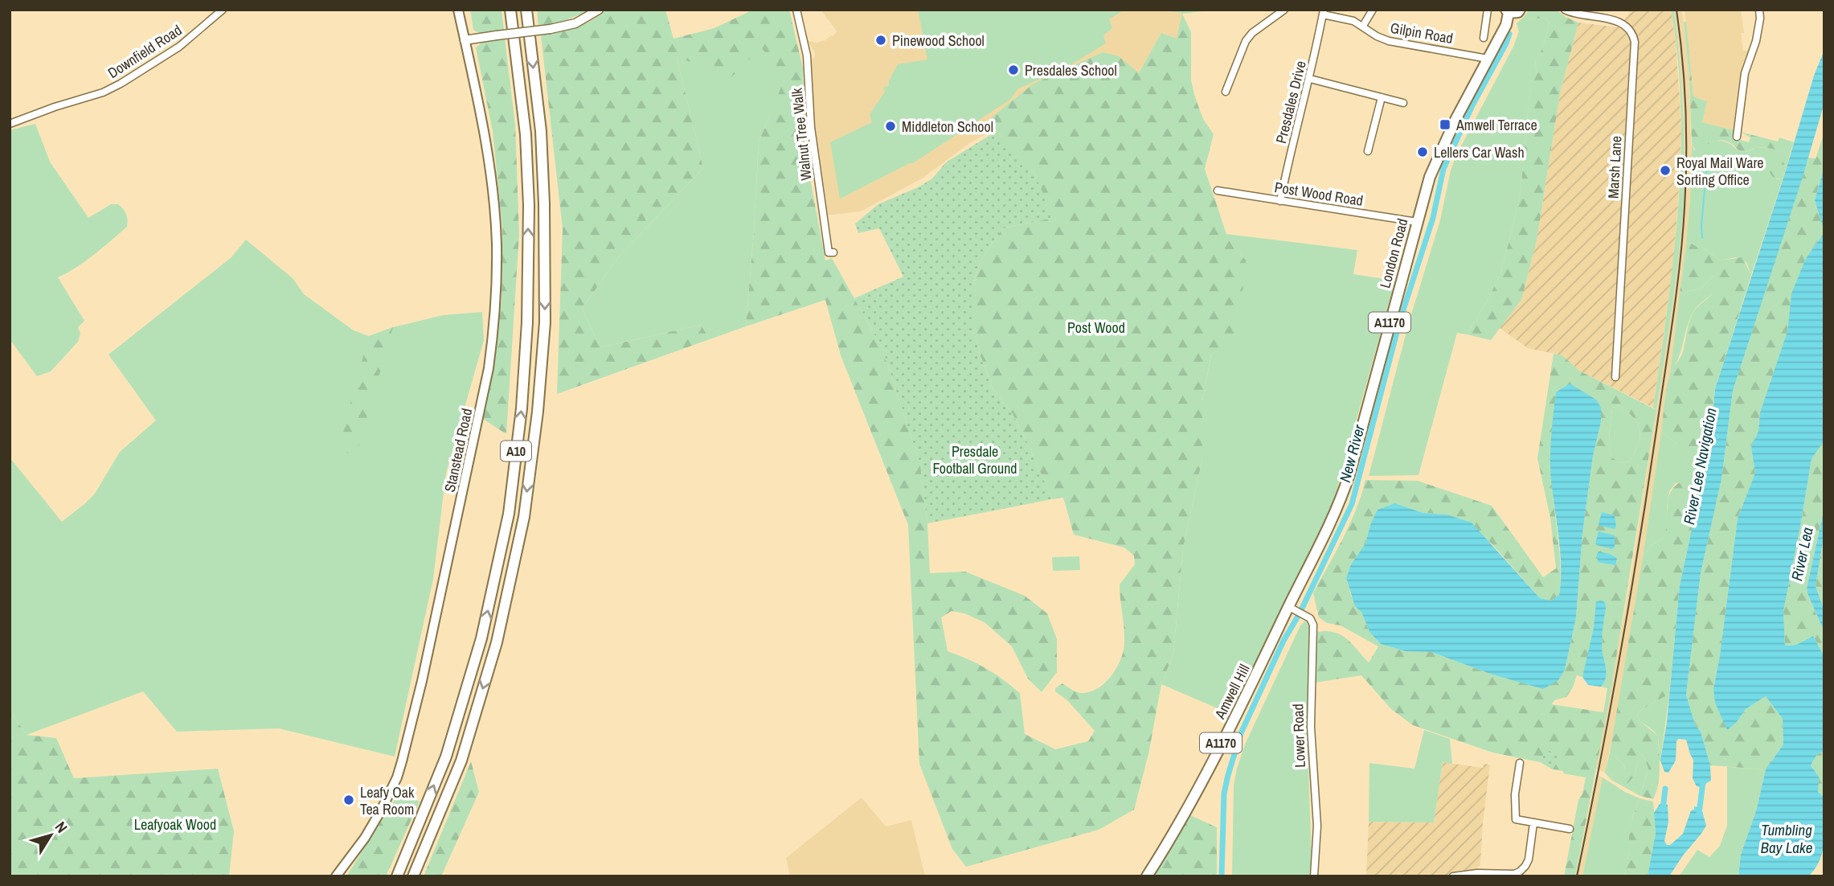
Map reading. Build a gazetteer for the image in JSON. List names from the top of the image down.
{
  "streets": {
    "main road": [
      "London Road",
      "A1170",
      "Stanstead Road",
      "A10",
      "Amwell Hill"
    ],
    "street": [
      "Gilpin Road",
      "Downfield Road",
      "Presdales Drive",
      "Walnut Tree Walk",
      "Marsh Lane",
      "Post Wood Road",
      "Lower Road"
    ]
  },
  "crossings": [
    ["Gilpin Road", "Presdales Drive"],
    ["Gilpin Road", "London Road"],
    ["Presdales Drive", "Post Wood Road"],
    ["Post Wood Road", "London Road"],
    ["London Road", "A1170"],
    ["London Road", "Amwell Hill"],
    ["London Road", "Lower Road"],
    ["Amwell Hill", "Lower Road"]
  ],
  "water": [
    "New River",
    "River Lee Navigation",
    "River Lea",
    "Tumbling Bay Lake"
  ],
  "parks": ["Post Wood", "Presdale Football Ground", "Leafyoak Wood"],
  "places": {
    "other": [
      "Pinewood School",
      "Presdales School",
      "Middleton School",
      "Lellers Car Wash",
      "Royal Mail Ware Sorting Office",
      "Leafy Oak Tea Room"
    ],
    "transit": ["Amwell Terrace"]
  },
  "north": "top right"
}
